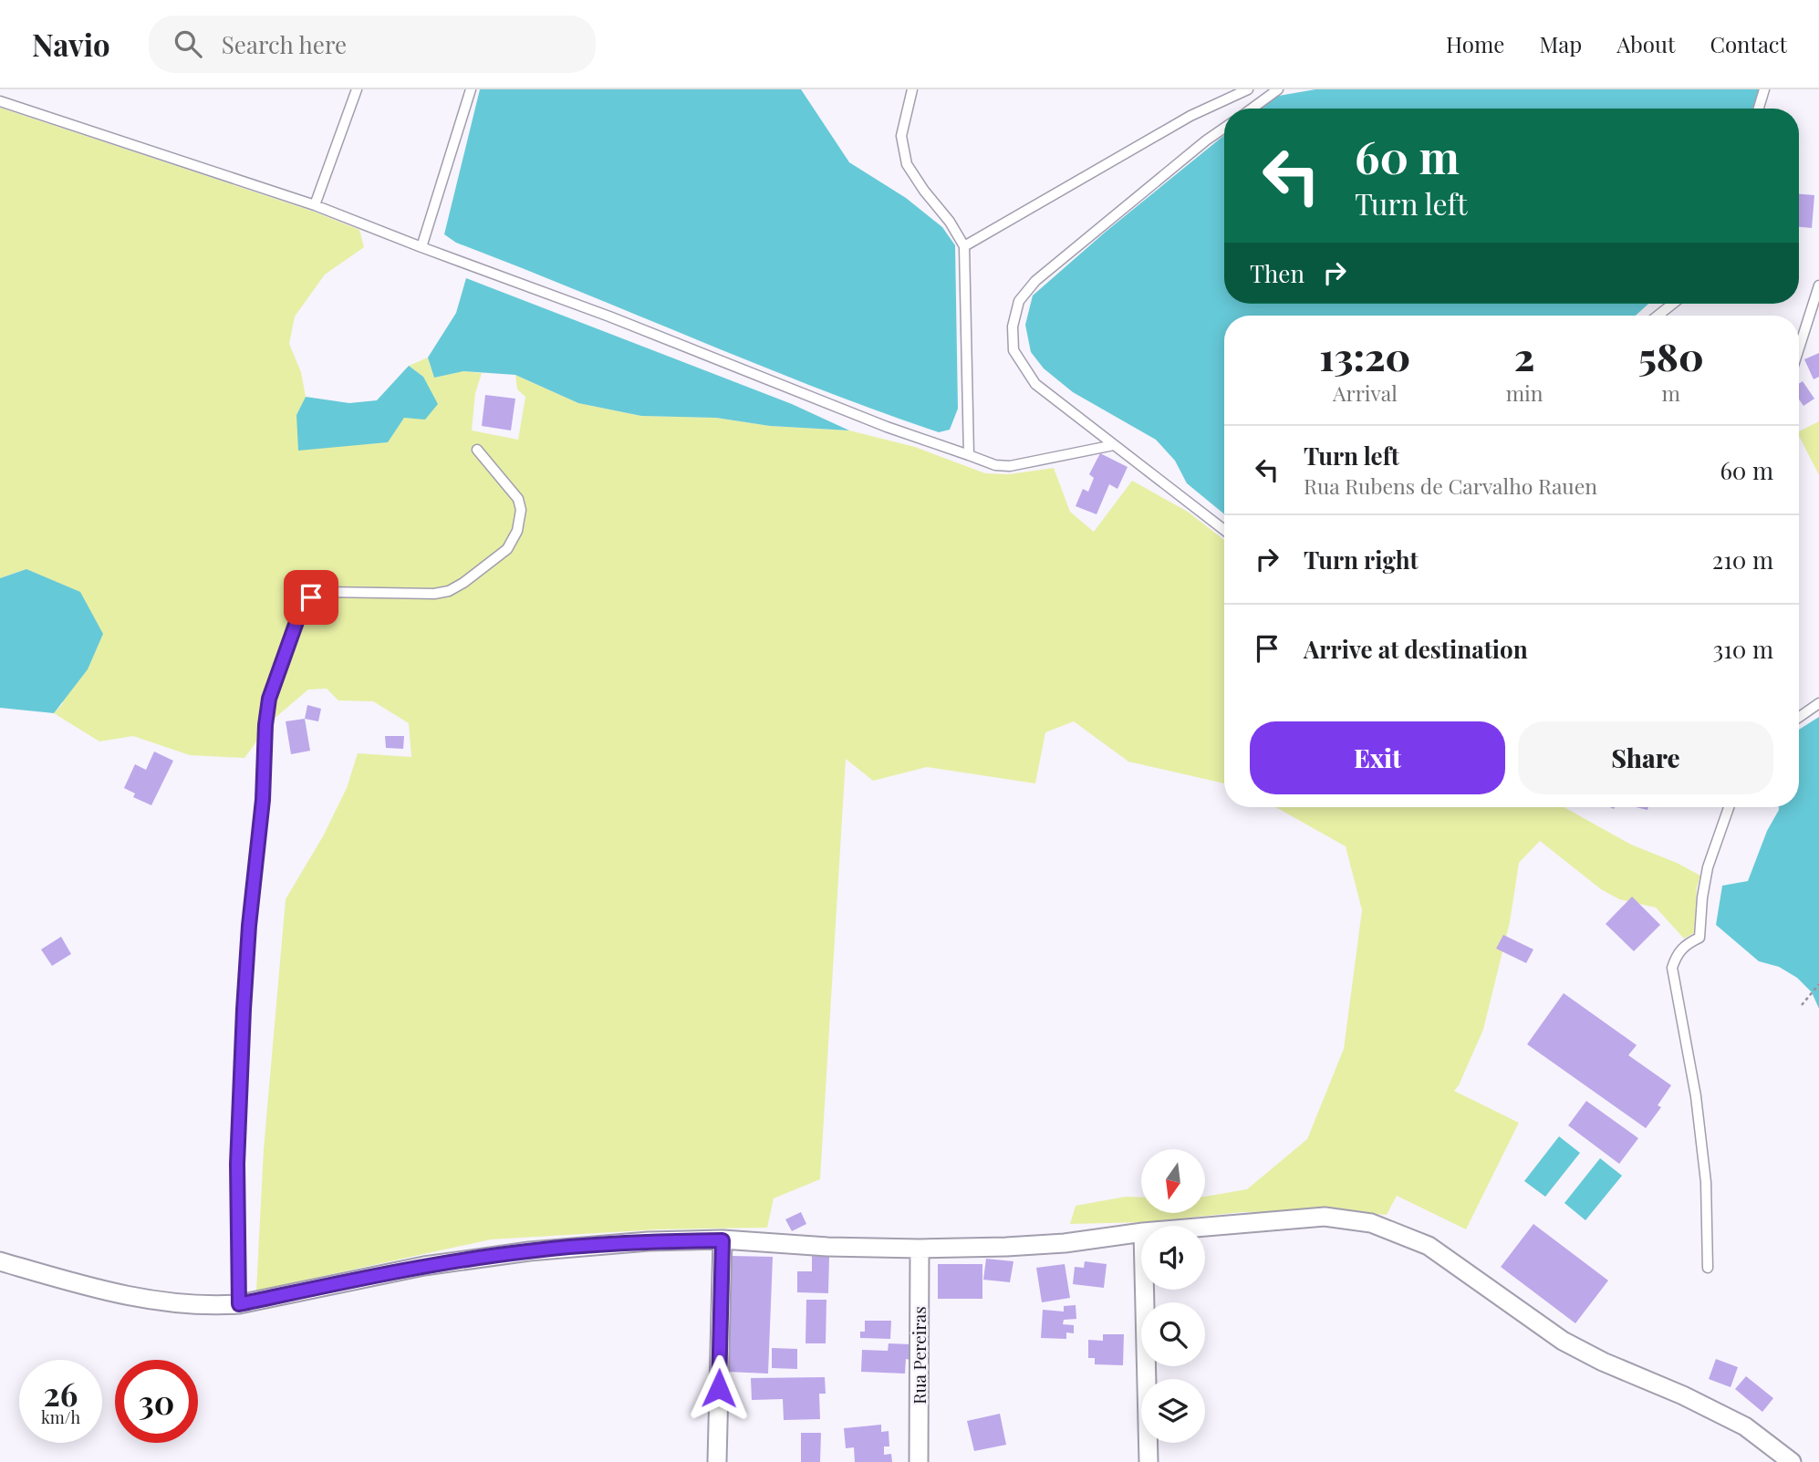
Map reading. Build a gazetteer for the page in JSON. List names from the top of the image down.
{
  "streets": {
    "street": ["Rua Pereiras"]
  },
  "north": "bottom",
  "page": {
    "header": "Navio",
    "search": "Search here",
    "nav": [
      "Home",
      "Map",
      "About",
      "Contact"
    ],
    "turn": ["60 m", "Turn left"],
    "then": "Then",
    "eta": [
      "13:20",
      "Arrival",
      "2",
      "min",
      "580",
      "m"
    ],
    "list": [
      {
        "name": "Turn left",
        "note": "Rua Rubens de Carvalho Rauen",
        "value": "60 m"
      },
      {
        "name": "Turn right",
        "value": "210 m"
      },
      {
        "name": "Arrive at destination",
        "value": "310 m"
      }
    ],
    "buttons": ["Exit", "Share"],
    "speed": "26 km/h",
    "limit": "30"
  }
}
